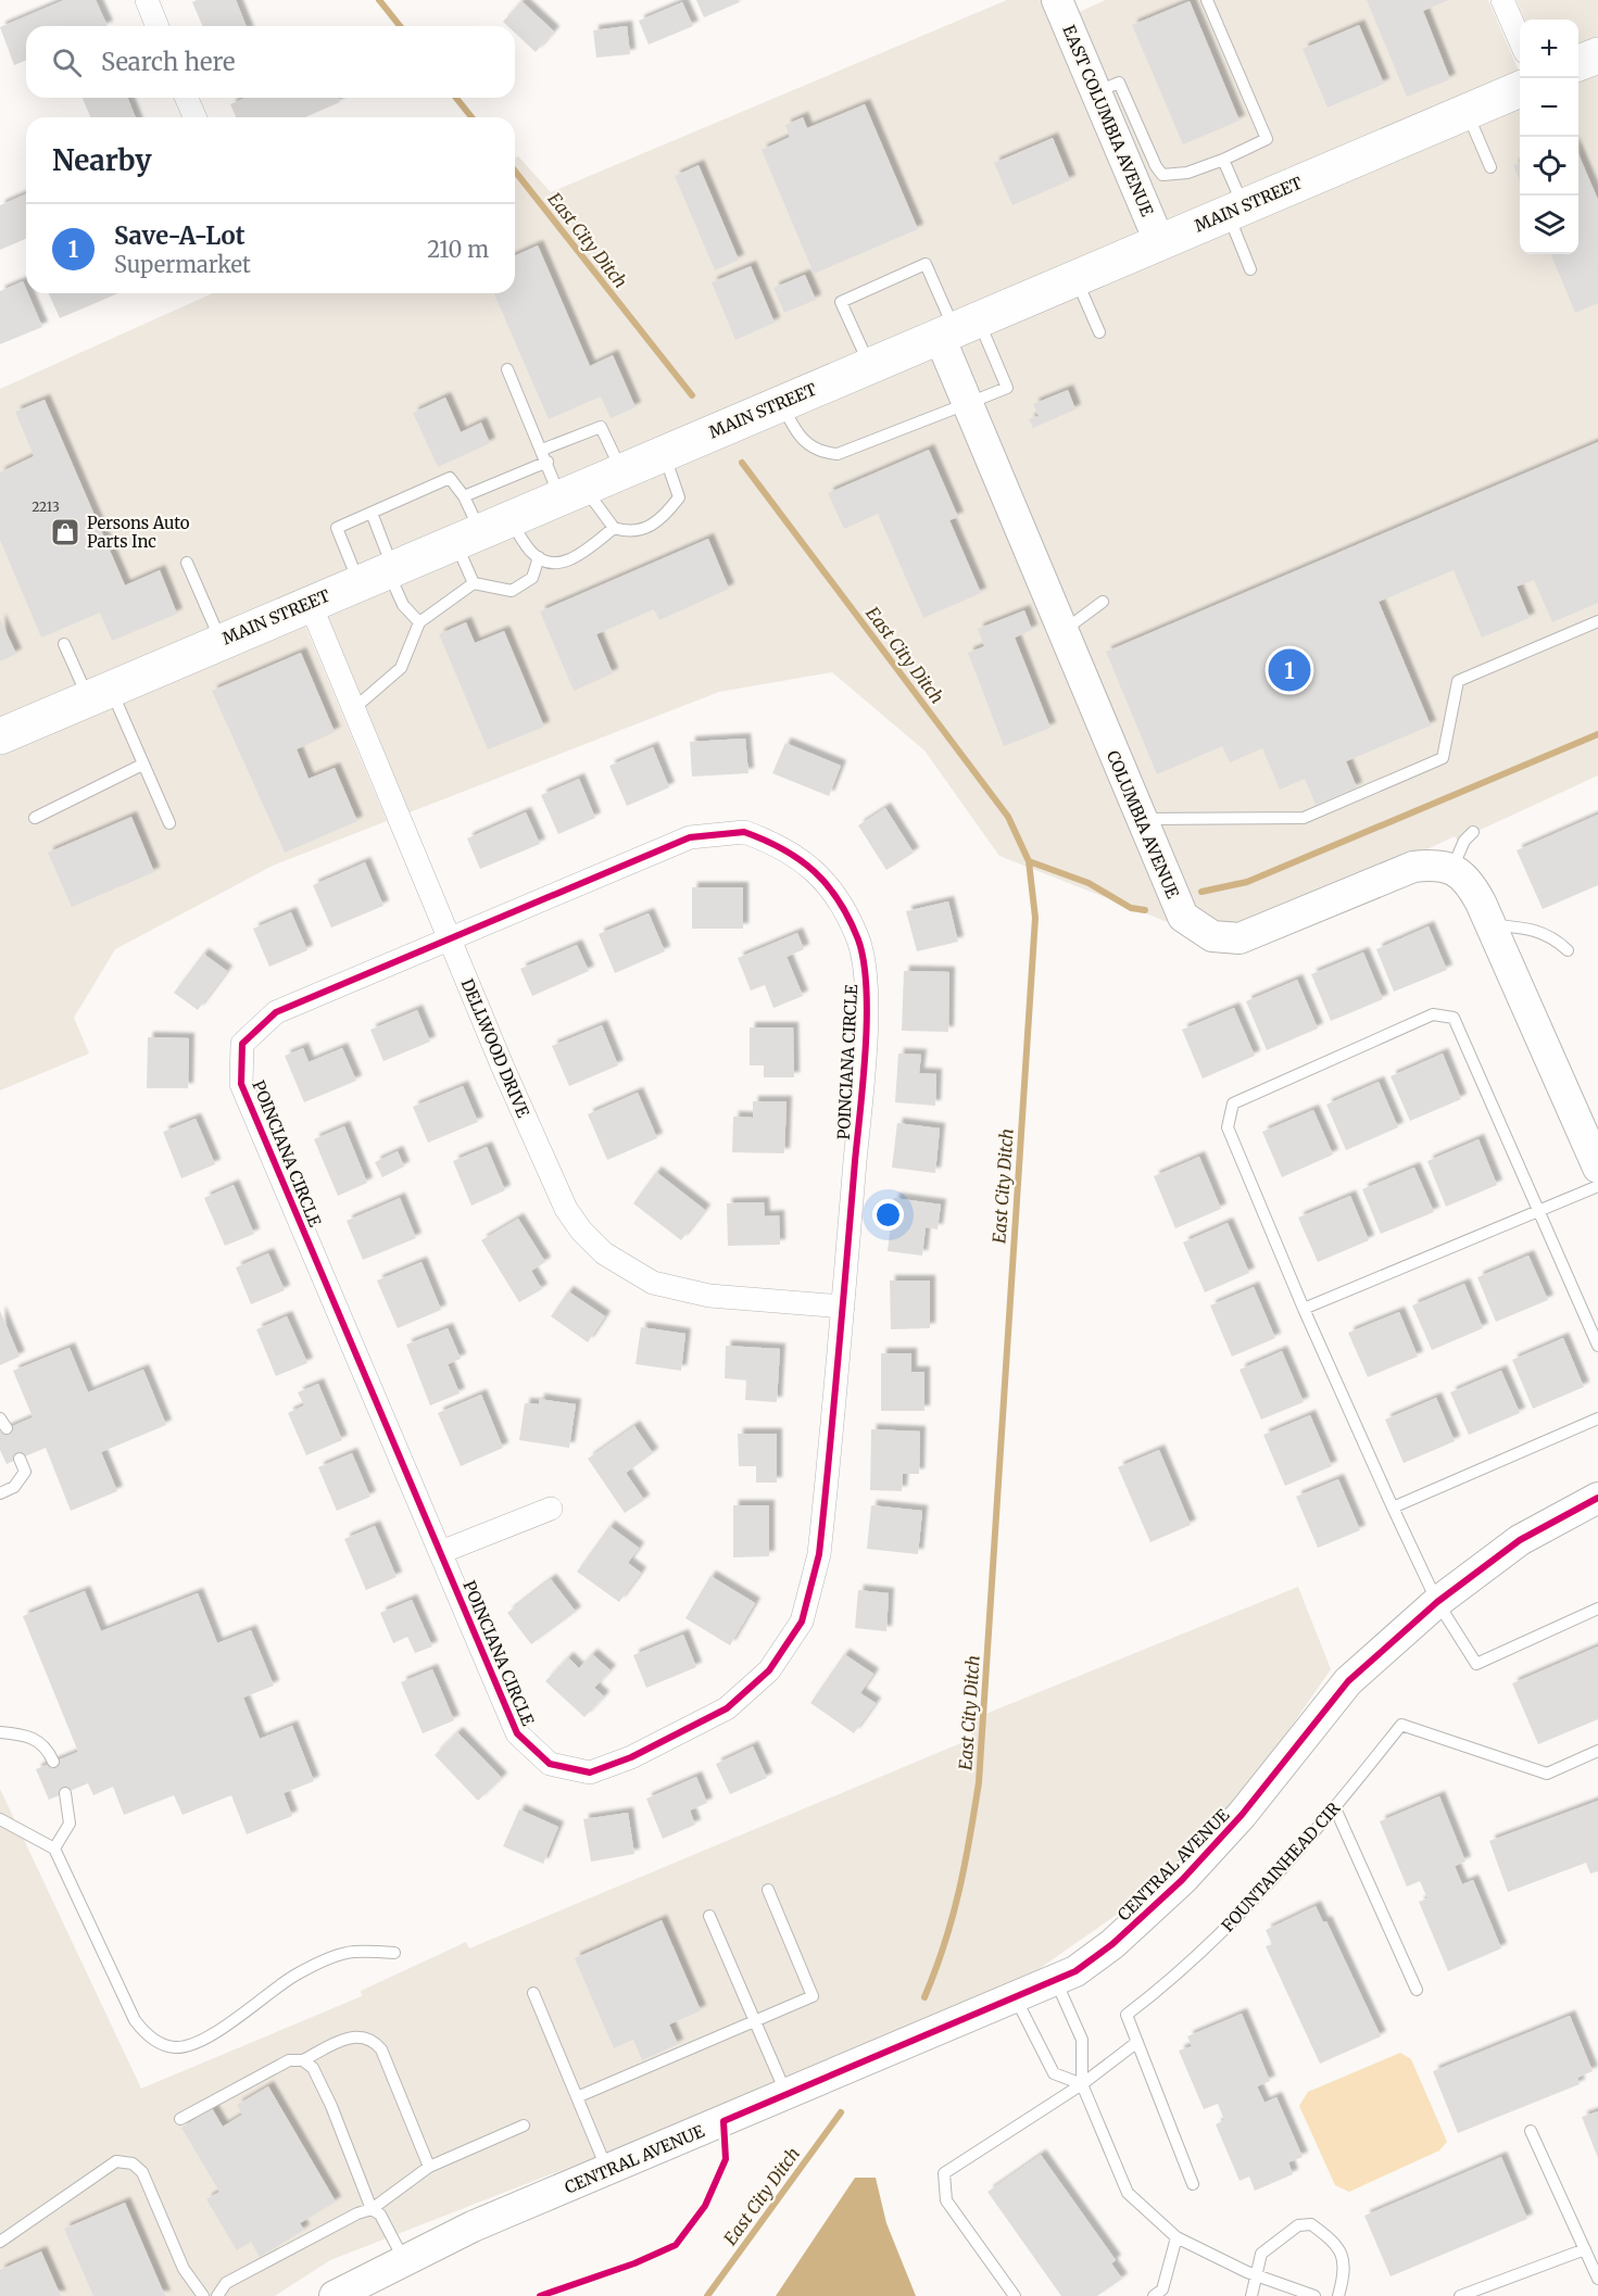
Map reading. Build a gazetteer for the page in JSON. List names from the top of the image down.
{
  "streets": {
    "main road": ["MAIN STREET"],
    "street": [
      "EAST COLUMBIA AVENUE",
      "COLUMBIA AVENUE",
      "DELLWOOD DRIVE",
      "POINCIANA CIRCLE",
      "CENTRAL AVENUE"
    ],
    "lane": ["FOUNTAINHEAD CIR"]
  },
  "crossings": [
    ["EAST COLUMBIA AVENUE", "MAIN STREET"],
    ["MAIN STREET", "COLUMBIA AVENUE"],
    ["MAIN STREET", "DELLWOOD DRIVE"],
    ["DELLWOOD DRIVE", "POINCIANA CIRCLE"]
  ],
  "water": ["East City Ditch"],
  "places": {
    "shop": ["Persons Auto Parts Inc"]
  },
  "house_numbers": ["2213"],
  "page": {
    "map_buttons": ["+", "−"],
    "search": "Search here",
    "heading": "Nearby",
    "list": [
      {
        "mark": "1",
        "name": "Save-A-Lot",
        "note": "Supermarket",
        "value": "210 m"
      }
    ],
    "pins": "1"
  }
}
